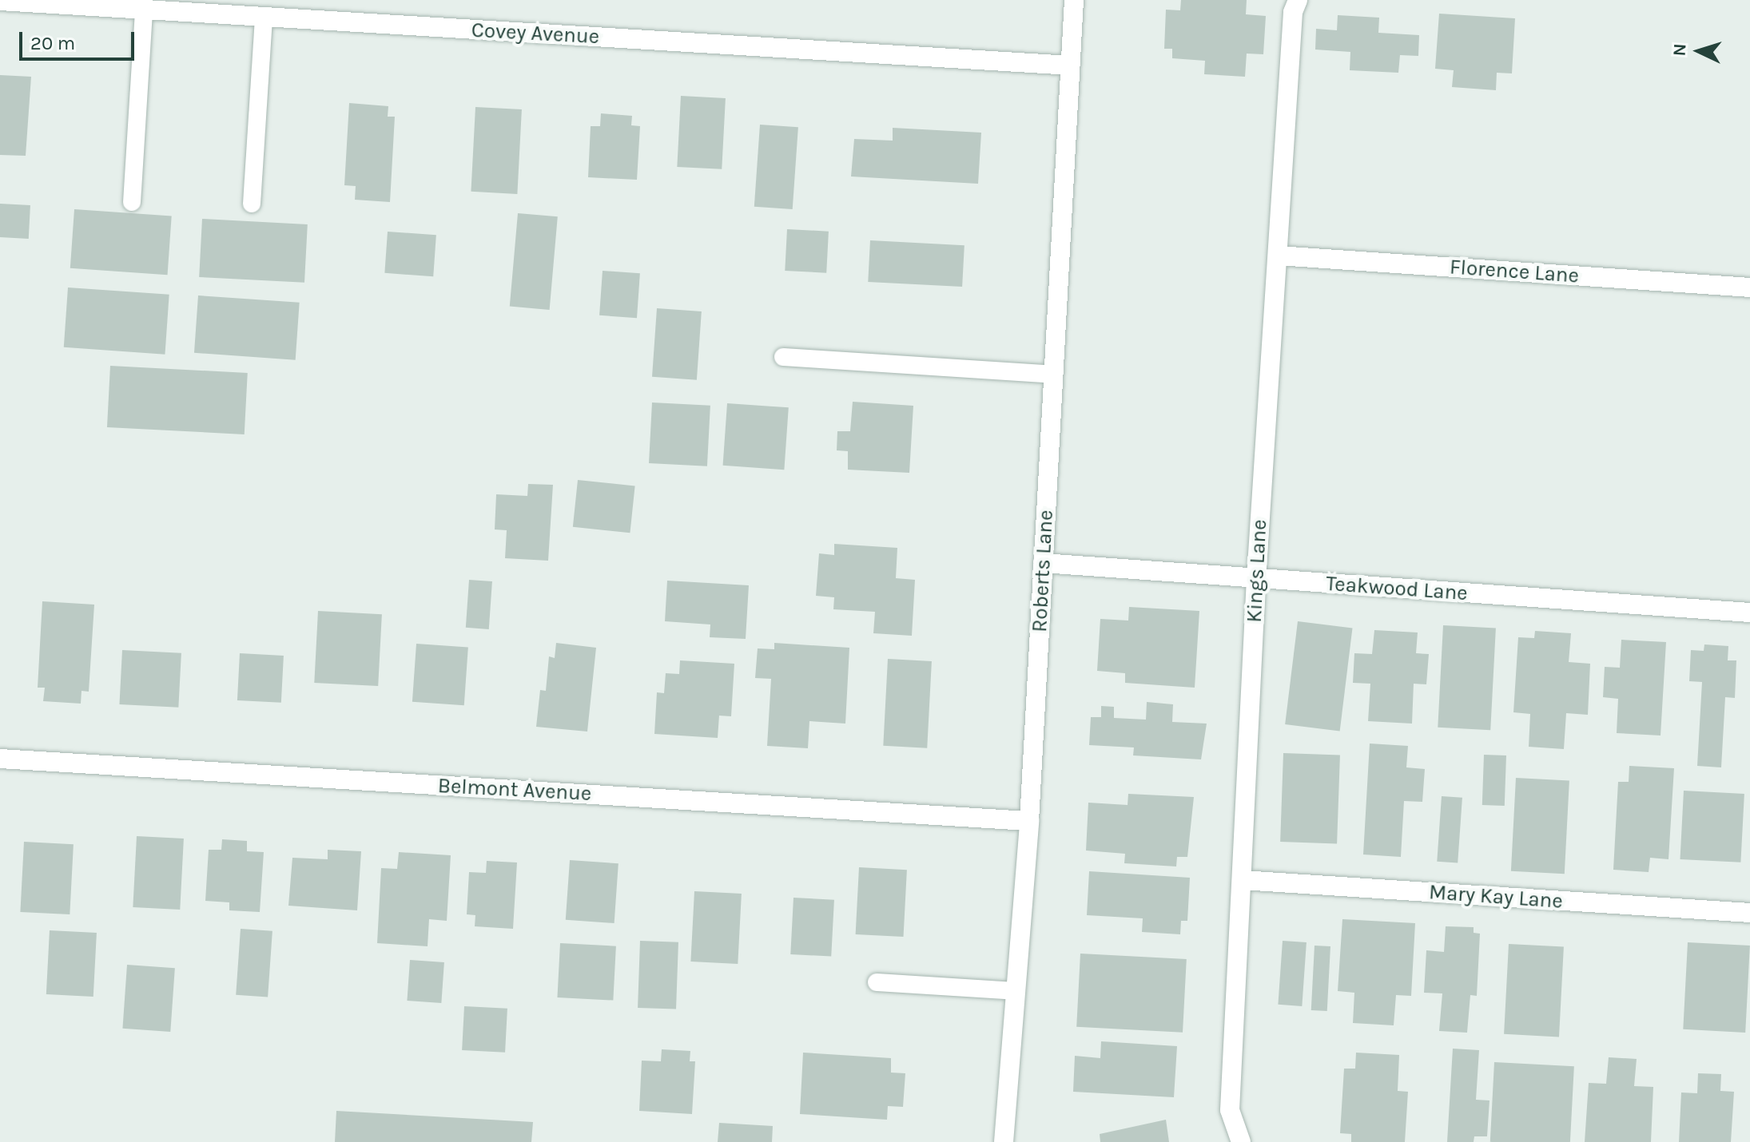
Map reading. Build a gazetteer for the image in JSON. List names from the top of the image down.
{
  "streets": {
    "street": [
      "Covey Avenue",
      "Florence Lane",
      "Roberts Lane",
      "Kings Lane",
      "Teakwood Lane",
      "Belmont Avenue",
      "Mary Kay Lane"
    ]
  },
  "crossings": [
    ["Covey Avenue", "Roberts Lane"],
    ["Florence Lane", "Kings Lane"],
    ["Roberts Lane", "Teakwood Lane"],
    ["Roberts Lane", "Belmont Avenue"],
    ["Kings Lane", "Teakwood Lane"],
    ["Kings Lane", "Mary Kay Lane"]
  ],
  "scale_bar": "20 m",
  "north": "left"
}
